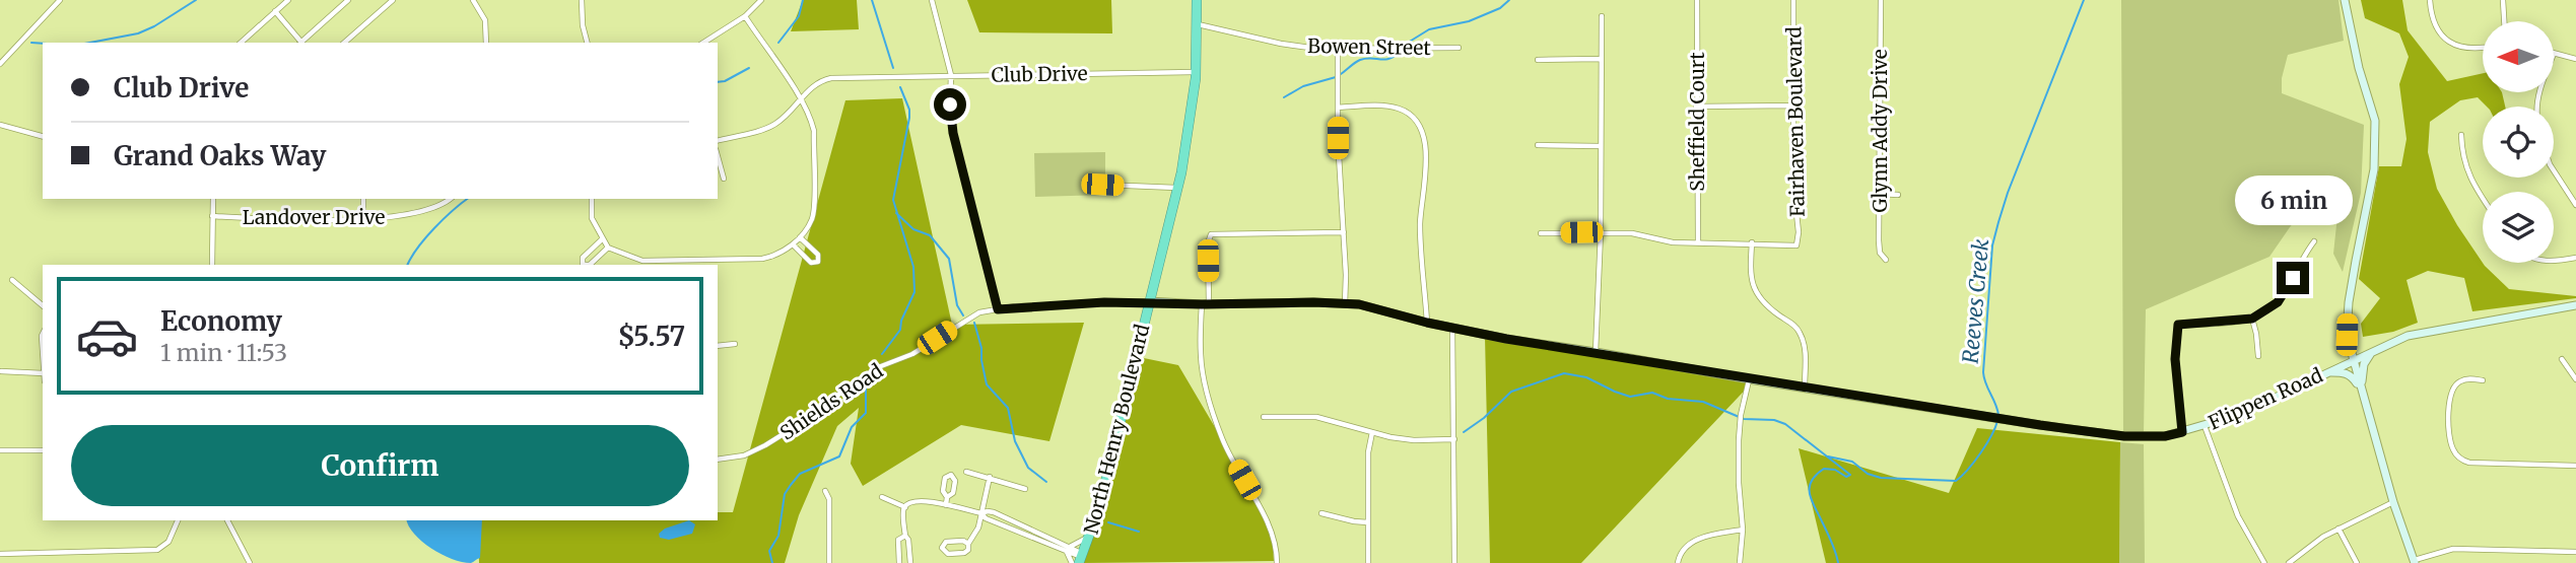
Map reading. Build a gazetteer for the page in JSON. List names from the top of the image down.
{
  "streets": {
    "highway": ["North Henry Boulevard"],
    "street": [
      "Bowen Street",
      "Club Drive",
      "Sheffield Court",
      "Fairhaven Boulevard",
      "Glynn Addy Drive",
      "Landover Drive",
      "Flippen Road",
      "Shields Road"
    ]
  },
  "crossings": [
    ["Bowen Street", "North Henry Boulevard"],
    ["Club Drive", "North Henry Boulevard"],
    ["Flippen Road", "Shields Road"],
    ["Flippen Road", "North Henry Boulevard"],
    ["Shields Road", "North Henry Boulevard"]
  ],
  "water": ["Reeves Creek"],
  "north": "left",
  "page": {
    "banner": ["Club Drive", "Grand Oaks Way"],
    "bubble": "6 min",
    "list": [
      {
        "name": "Economy",
        "note": "1 min · 11:53",
        "value": "$5.57"
      }
    ],
    "buttons": "Confirm"
  }
}
